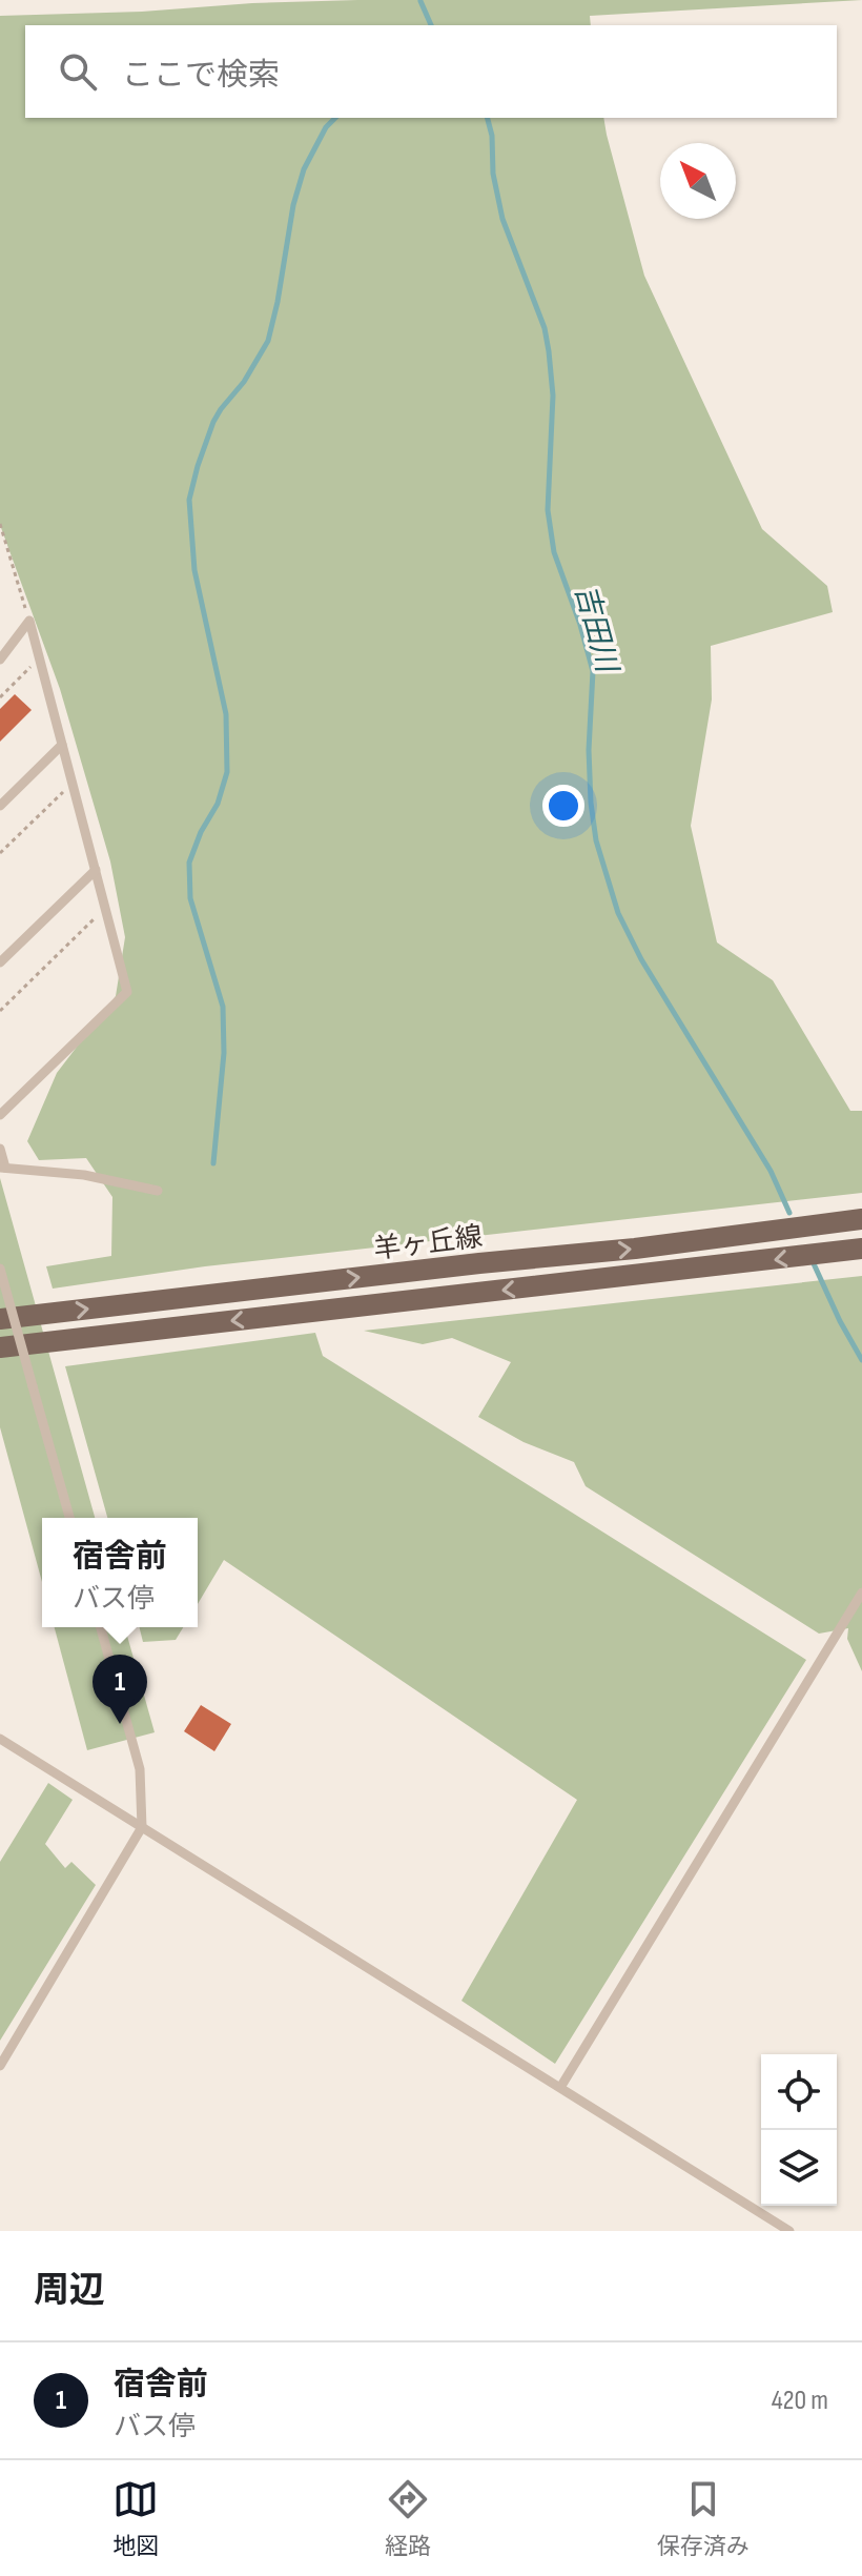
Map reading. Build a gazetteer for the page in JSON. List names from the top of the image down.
{
  "streets": {
    "main road": ["羊ヶ丘線"]
  },
  "water": ["吉田川"],
  "north": "top left",
  "page": {
    "search": "ここで検索",
    "popup": ["宿舎前", "バス停"],
    "pins": "1",
    "heading": "周辺",
    "list": [
      {
        "mark": "1",
        "name": "宿舎前",
        "note": "バス停",
        "value": "420 m"
      }
    ],
    "nav": ["地図", "経路", "保存済み"]
  }
}
